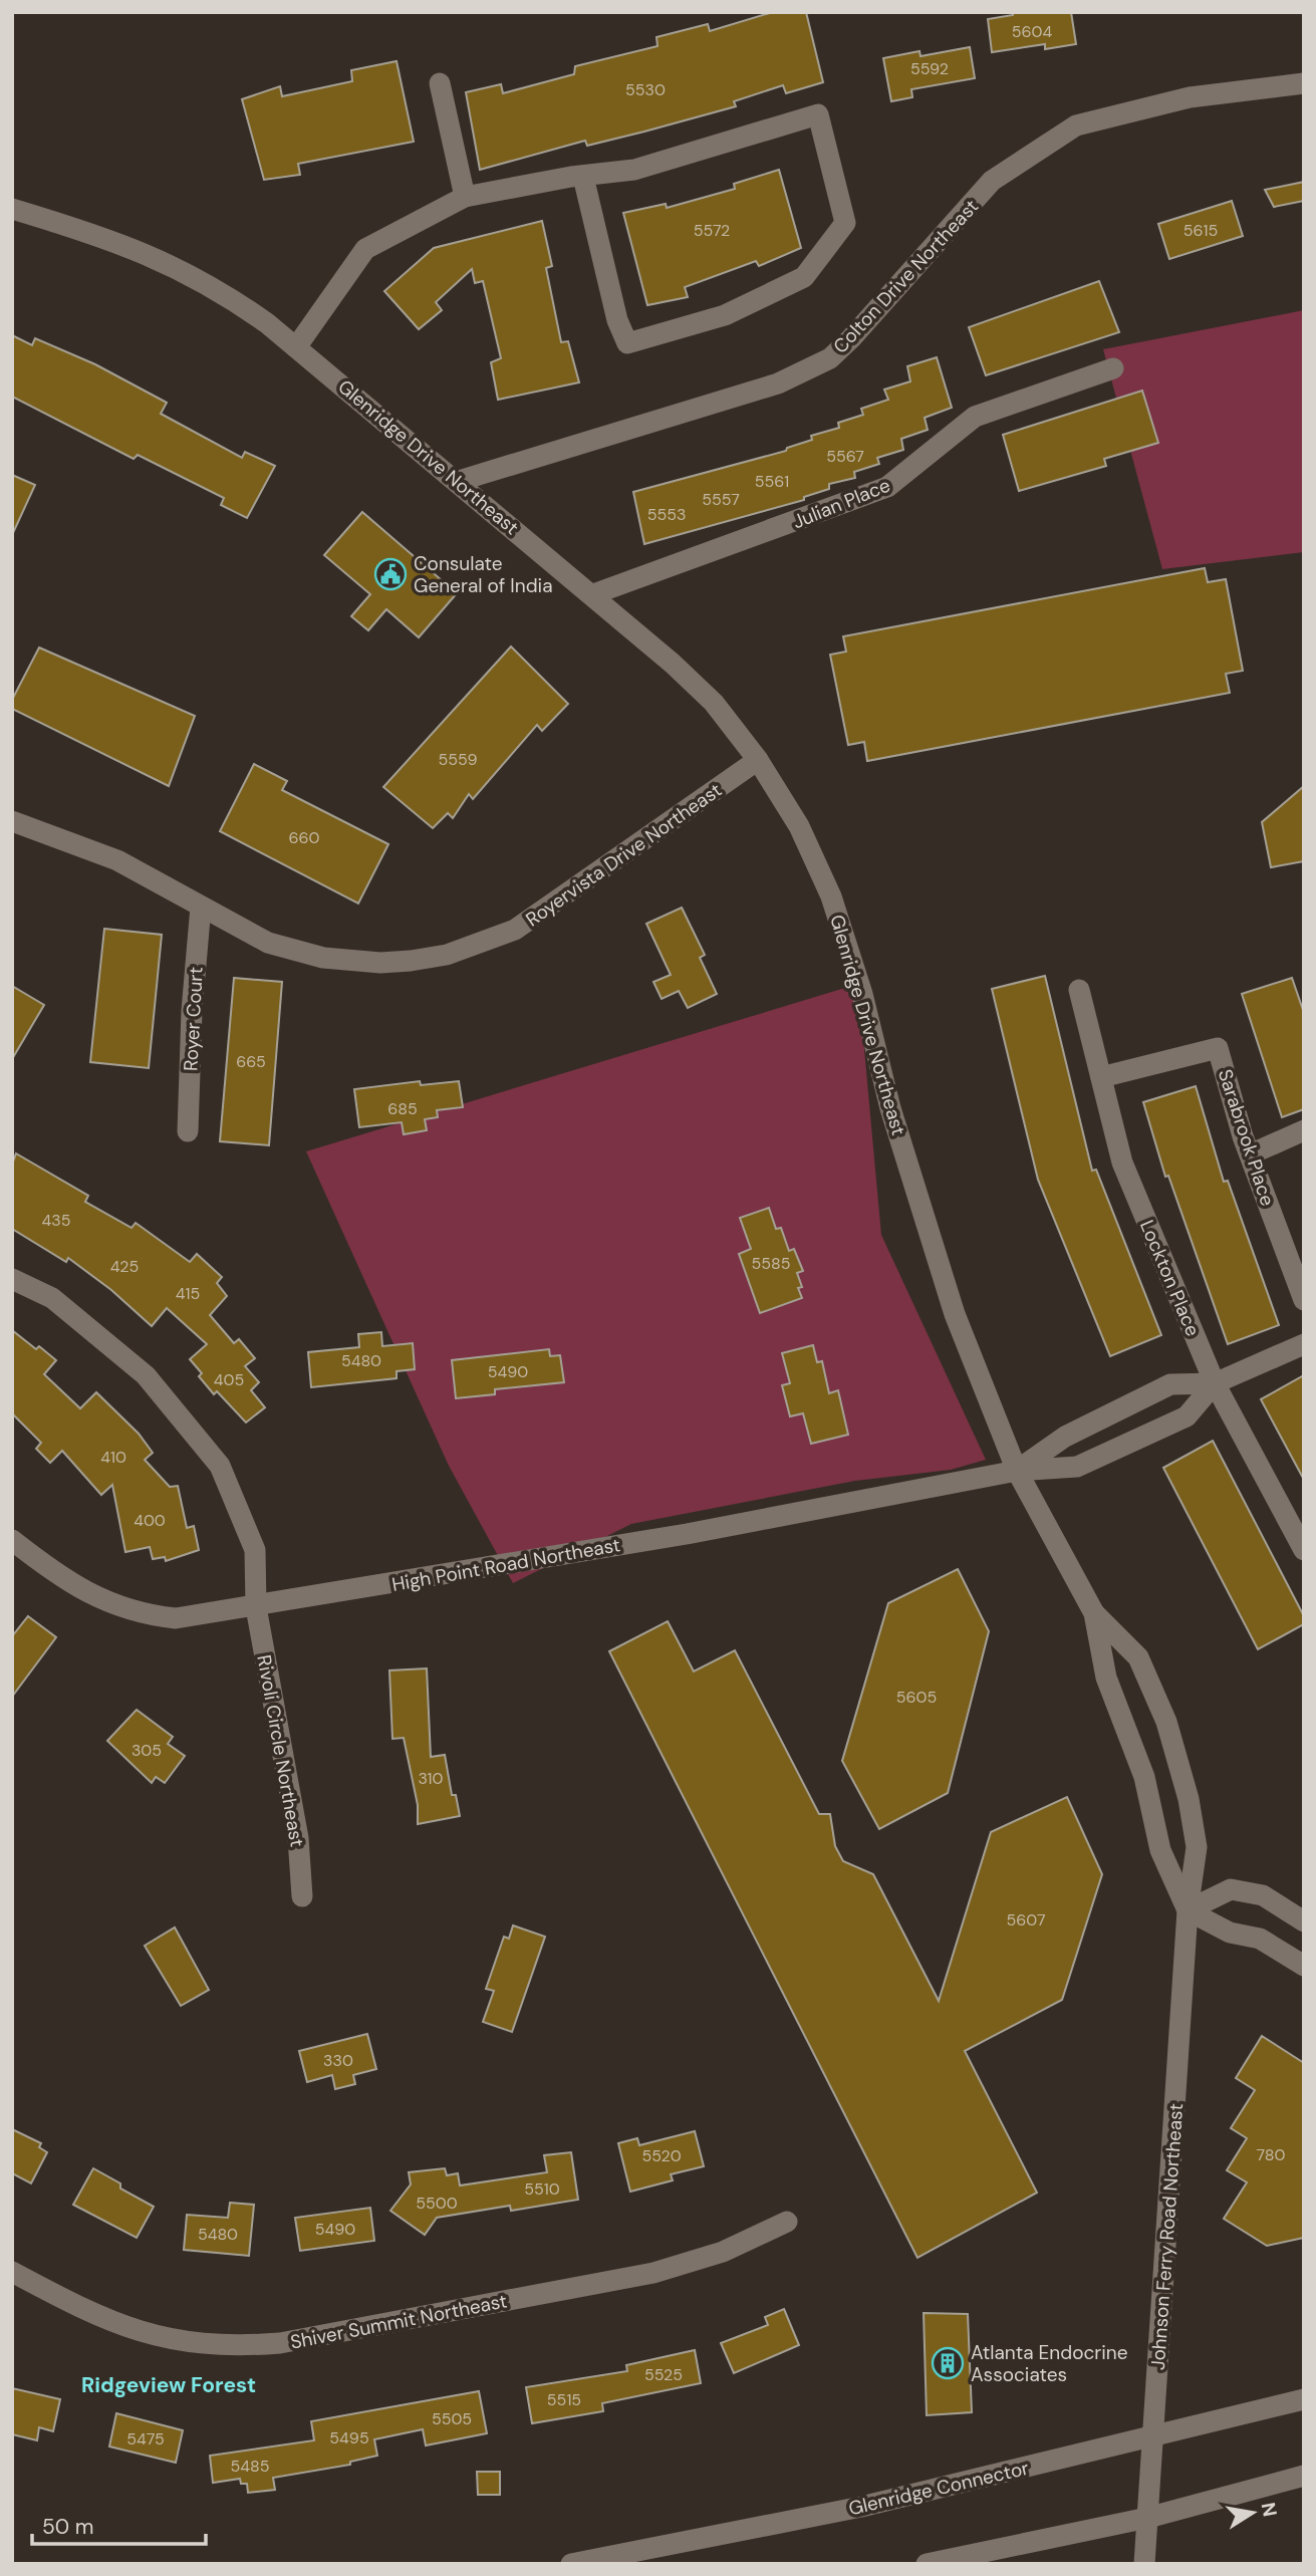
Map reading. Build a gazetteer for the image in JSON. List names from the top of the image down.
{
  "streets": {
    "street": [
      "Colton Drive Northeast",
      "Glenridge Drive Northeast",
      "Julian Place",
      "Royervista Drive Northeast",
      "Royer Court",
      "Sarabrook Place",
      "Lockton Place",
      "High Point Road Northeast",
      "Rivoli Circle Northeast",
      "Johnson Ferry Road Northeast",
      "Shiver Summit Northeast",
      "Glenridge Connector"
    ]
  },
  "crossings": [
    ["Colton Drive Northeast", "Glenridge Drive Northeast"],
    ["Glenridge Drive Northeast", "Julian Place"],
    ["Glenridge Drive Northeast", "Royervista Drive Northeast"],
    ["Glenridge Drive Northeast", "High Point Road Northeast"],
    ["Glenridge Drive Northeast", "Johnson Ferry Road Northeast"],
    ["Royervista Drive Northeast", "Royer Court"],
    ["Sarabrook Place", "Lockton Place"],
    ["Lockton Place", "High Point Road Northeast"],
    ["High Point Road Northeast", "Rivoli Circle Northeast"],
    ["High Point Road Northeast", "Johnson Ferry Road Northeast"],
    ["Johnson Ferry Road Northeast", "Glenridge Connector"]
  ],
  "districts": ["Ridgeview Forest"],
  "places": {
    "public building": ["Consulate General of India"],
    "building": ["Atlanta Endocrine Associates"]
  },
  "house_numbers": [
    "5604",
    "5592",
    "5530",
    "5572",
    "5615",
    "5567",
    "5561",
    "5557",
    "5553",
    "5559",
    "660",
    "665",
    "685",
    "435",
    "5585",
    "425",
    "415",
    "5480",
    "5490",
    "405",
    "410",
    "400",
    "5605",
    "305",
    "310",
    "5607",
    "330",
    "780",
    "5520",
    "5510",
    "5500",
    "5490",
    "5480",
    "5525",
    "5515",
    "5505",
    "5495",
    "5475",
    "5485"
  ],
  "scale_bar": "50 m",
  "north": "right"
}
